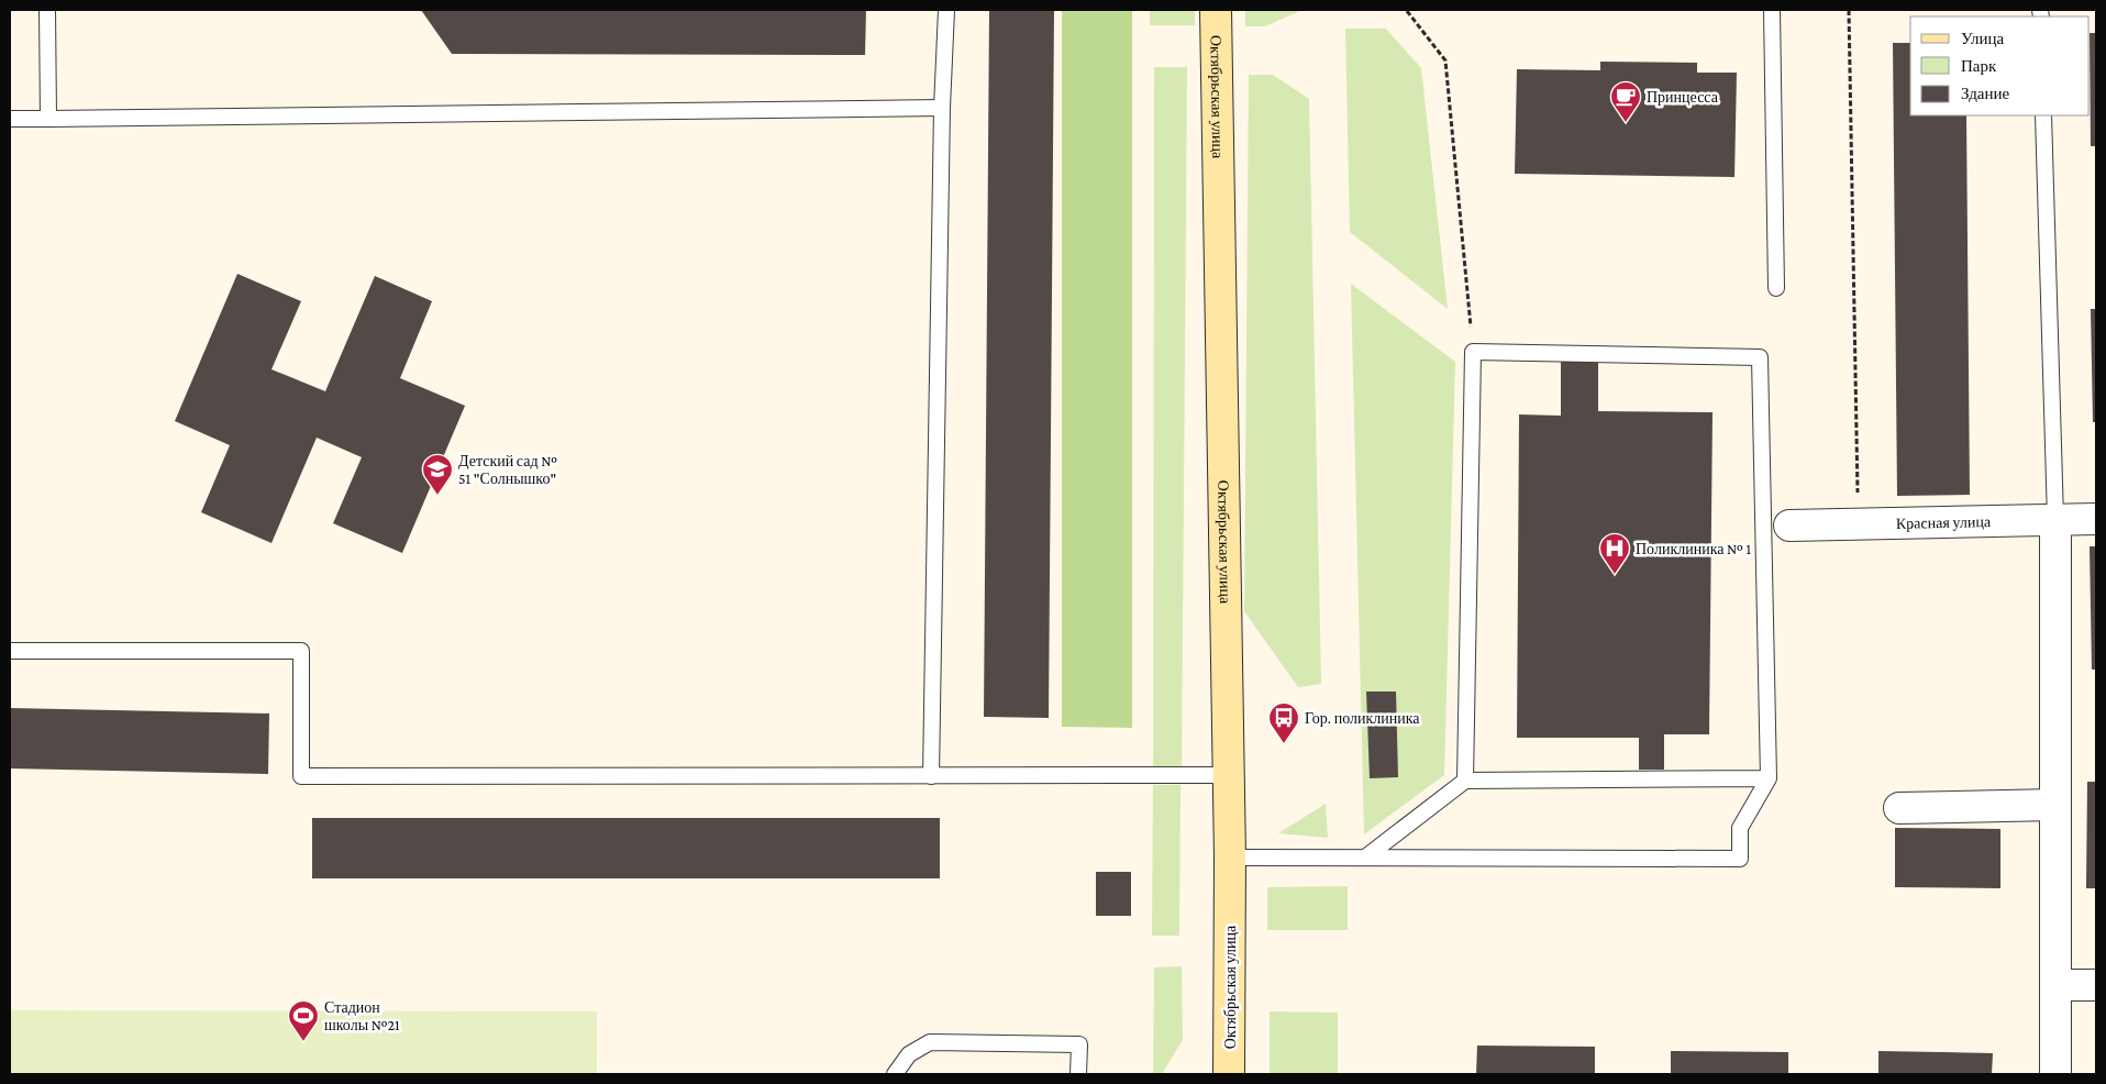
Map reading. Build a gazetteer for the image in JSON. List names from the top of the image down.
{
  "streets": {
    "street": ["Октябрьская улица", "Красная улица"]
  },
  "places": {
    "cafe": ["Принцесса"],
    "school or university": ["Детский сад № 51 \"Солнышко\""],
    "hospital": ["Поликлиника № 1"],
    "bus stop": ["Гор. поликлиника"],
    "sports": ["Стадион школы №21"]
  },
  "legend": ["Улица", "Парк", "Здание"]
}
